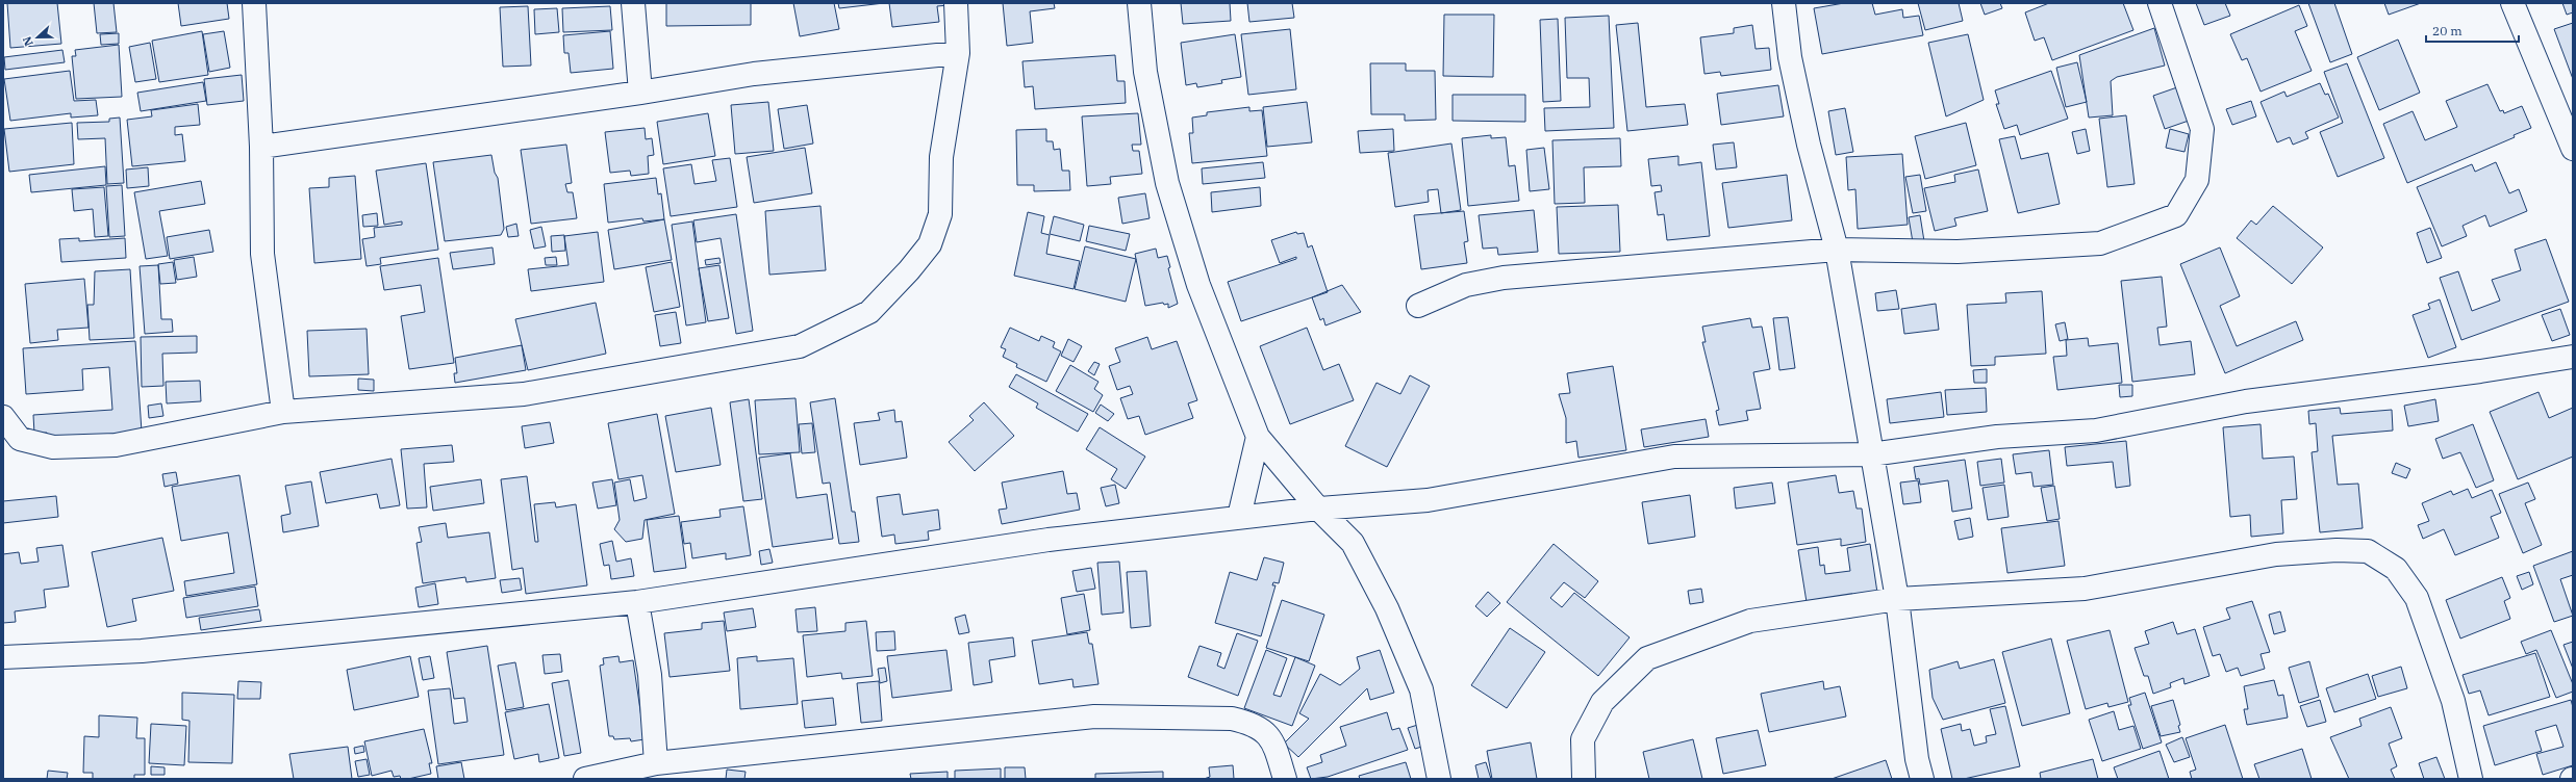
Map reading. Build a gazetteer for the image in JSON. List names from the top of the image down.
{
  "scale_bar": "20 m",
  "north": "left"
}
